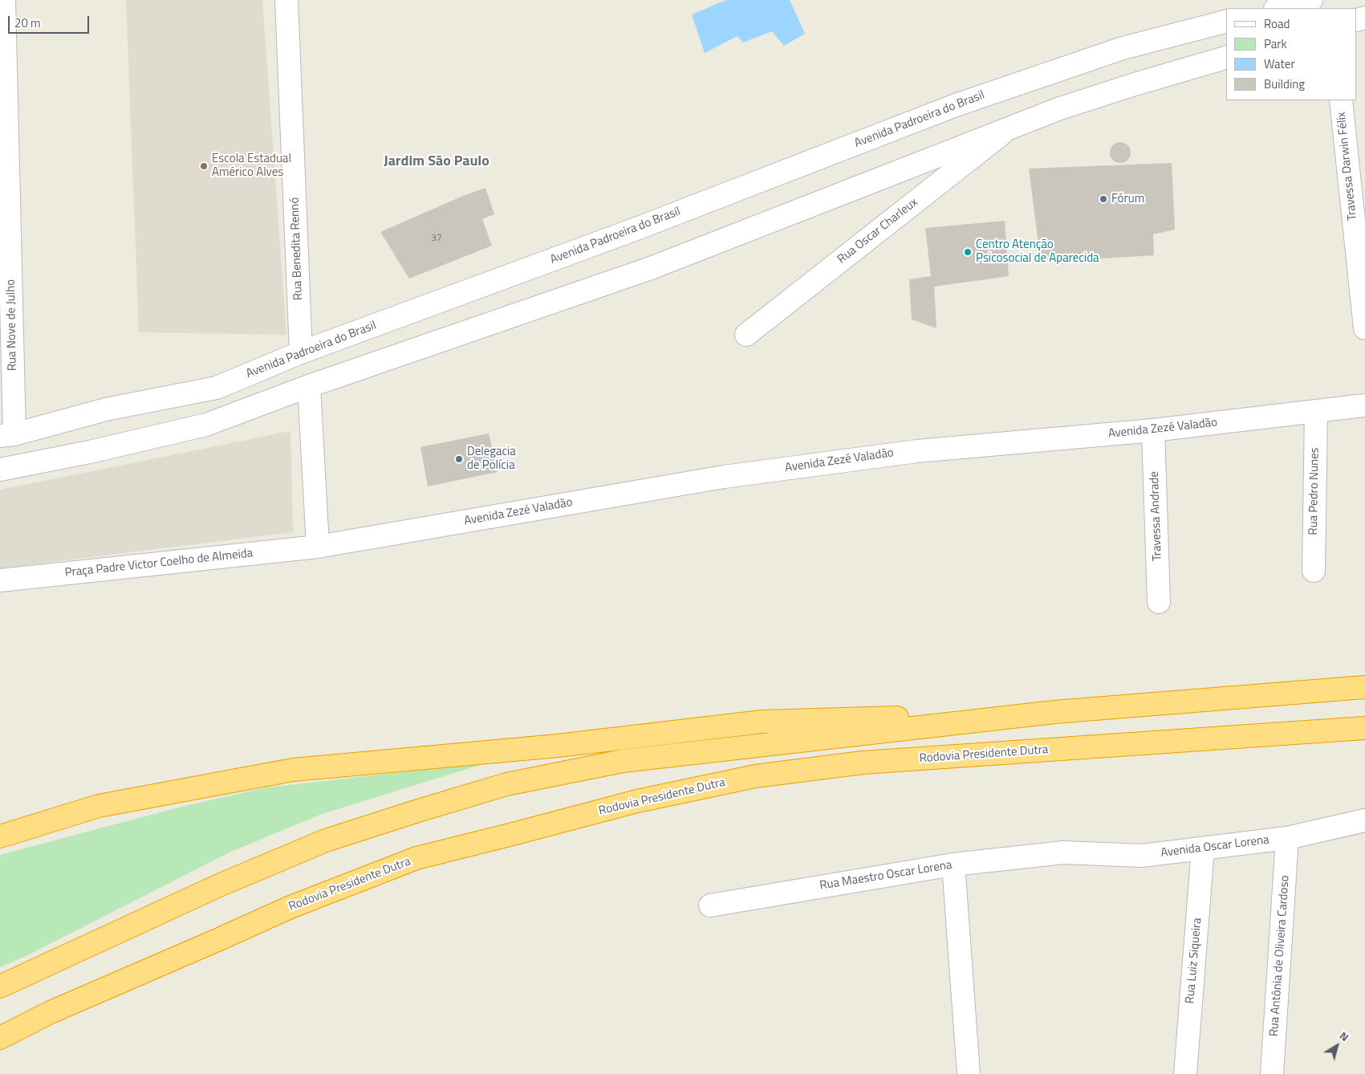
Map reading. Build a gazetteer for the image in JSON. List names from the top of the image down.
{
  "streets": {
    "highway": ["Rodovia Presidente Dutra"],
    "street": [
      "Avenida Padroeira do Brasil",
      "Travessa Darwin Félix",
      "Rua Oscar Charleux",
      "Rua Benedita Rennó",
      "Rua Nove de Julho",
      "Avenida Zezé Valadão",
      "Rua Pedro Nunes",
      "Travessa Andrade",
      "Praça Padre Victor Coelho de Almeida",
      "Avenida Oscar Lorena",
      "Rua Maestro Oscar Lorena",
      "Rua Antônia de Oliveira Cardoso",
      "Rua Luiz Siqueira"
    ]
  },
  "crossings": [
    ["Avenida Padroeira do Brasil", "Rua Benedita Rennó"],
    ["Avenida Padroeira do Brasil", "Rua Nove de Julho"],
    ["Avenida Zezé Valadão", "Rua Pedro Nunes"],
    ["Avenida Zezé Valadão", "Travessa Andrade"],
    ["Avenida Zezé Valadão", "Praça Padre Victor Coelho de Almeida"],
    ["Avenida Oscar Lorena", "Rua Maestro Oscar Lorena"],
    ["Avenida Oscar Lorena", "Rua Antônia de Oliveira Cardoso"],
    ["Avenida Oscar Lorena", "Rua Luiz Siqueira"]
  ],
  "districts": ["Jardim São Paulo"],
  "places": [
    "Escola Estadual Américo Alves",
    "Fórum",
    "Centro Atenção Psicosocial de Aparecida",
    "Delegacia de Polícia"
  ],
  "house_numbers": ["37"],
  "legend": [
    "Road",
    "Park",
    "Water",
    "Building"
  ],
  "scale_bar": "20 m",
  "north": "top right"
}
